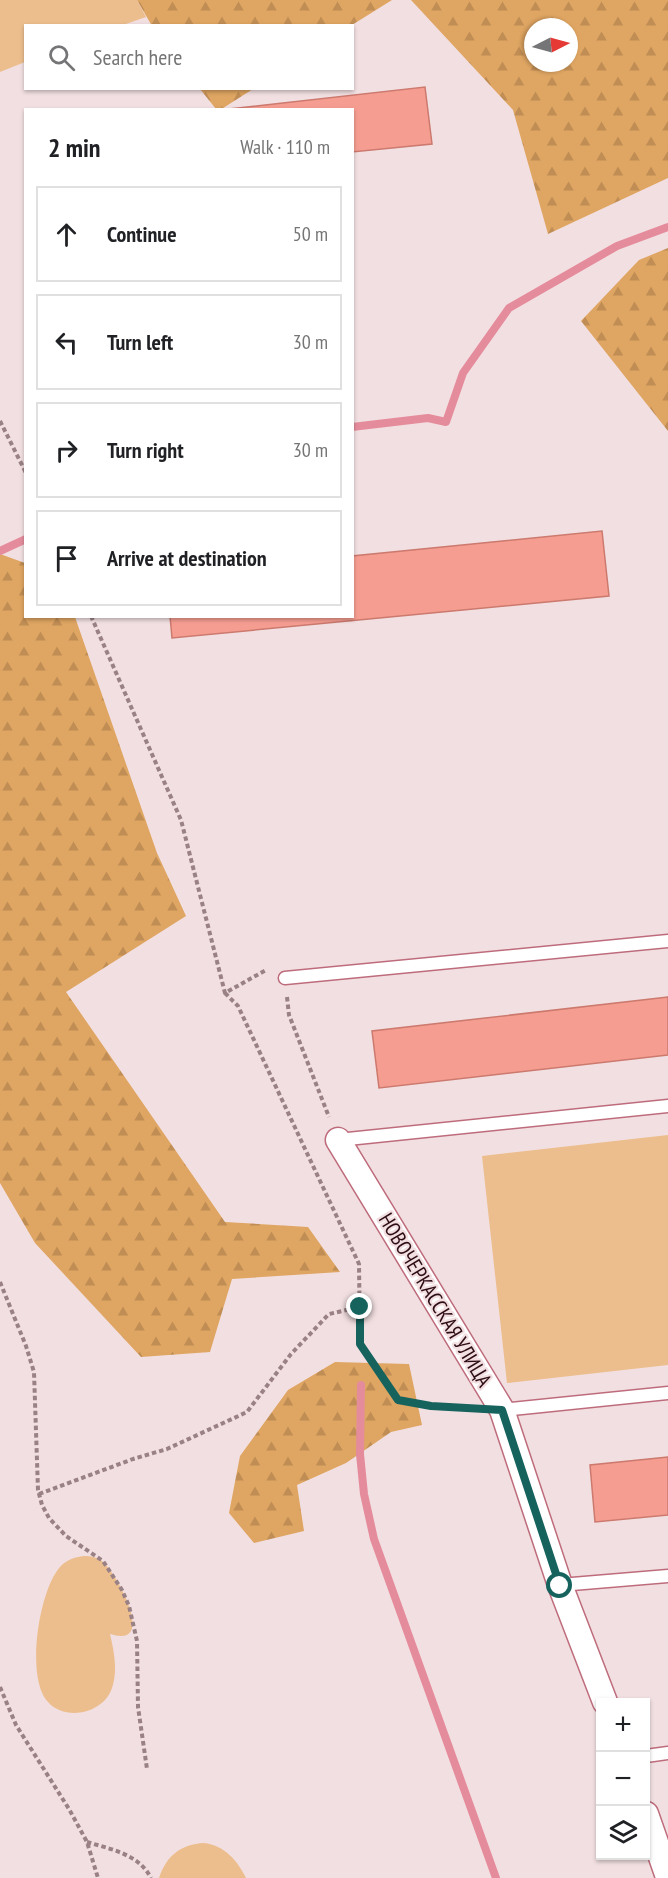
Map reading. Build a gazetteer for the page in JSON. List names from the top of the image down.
{
  "streets": {
    "street": ["НОВОЧЕРКАССКАЯ УЛИЦА"]
  },
  "north": "right",
  "page": {
    "search": "Search here",
    "heading": ["2 min", "Walk · 110 m"],
    "list": [
      ["Continue", "50 m"],
      ["Turn left", "30 m"],
      ["Turn right", "30 m"],
      "Arrive at destination"
    ],
    "map_buttons": ["+", "−"]
  }
}
